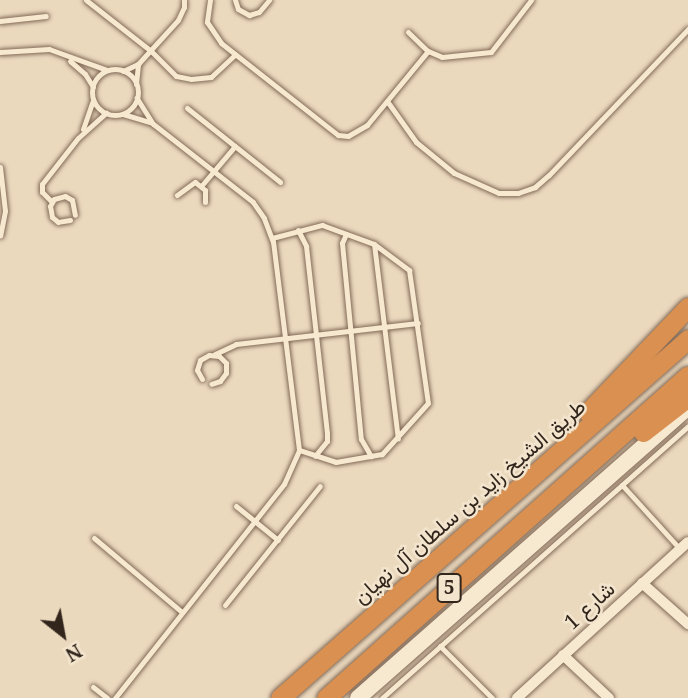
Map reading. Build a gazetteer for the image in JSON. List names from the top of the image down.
{
  "streets": {
    "highway": ["طريق الشيخ زايد بن سلطان آل نهيان", "5"],
    "street": ["شارع 1"]
  },
  "north": "bottom right"
}
